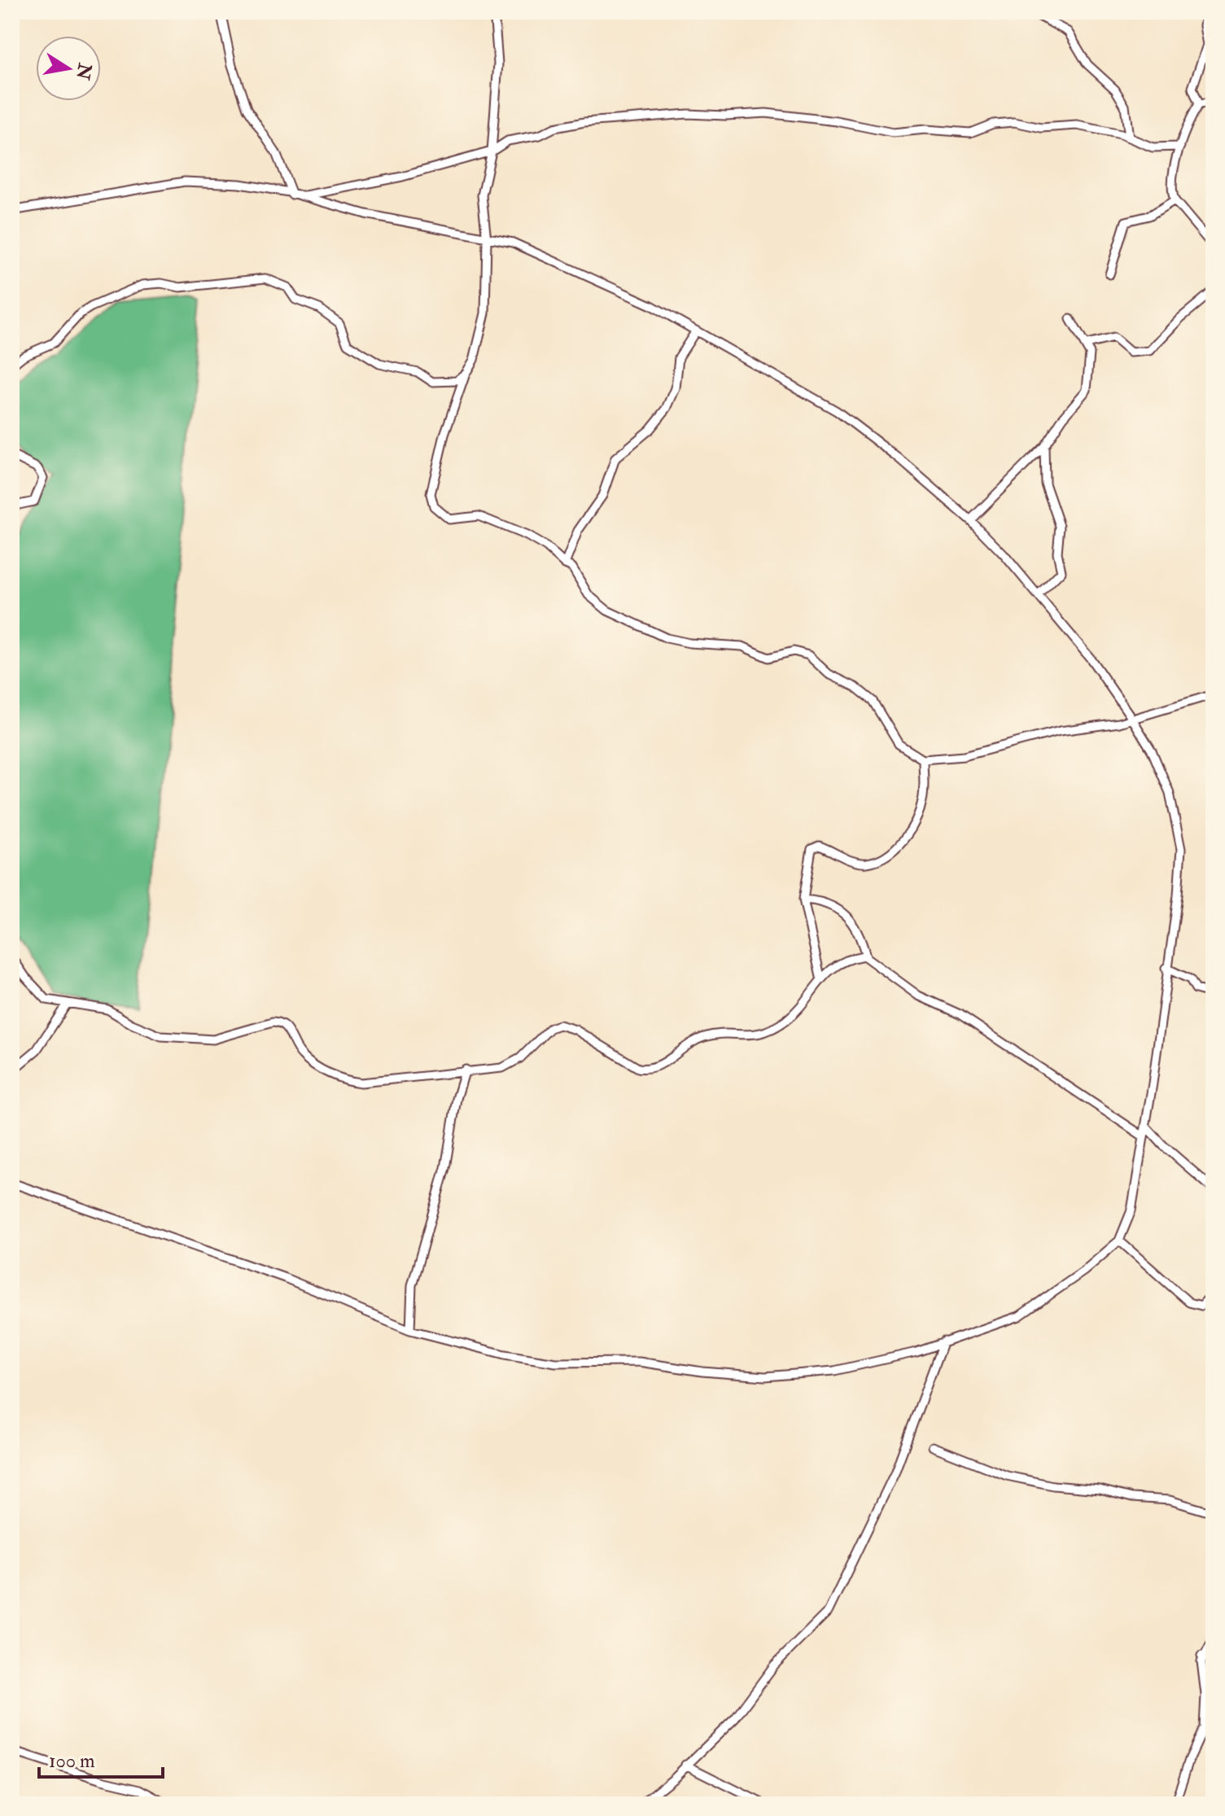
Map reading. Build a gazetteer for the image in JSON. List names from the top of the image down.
{
  "scale_bar": "100 m",
  "north": "right"
}
